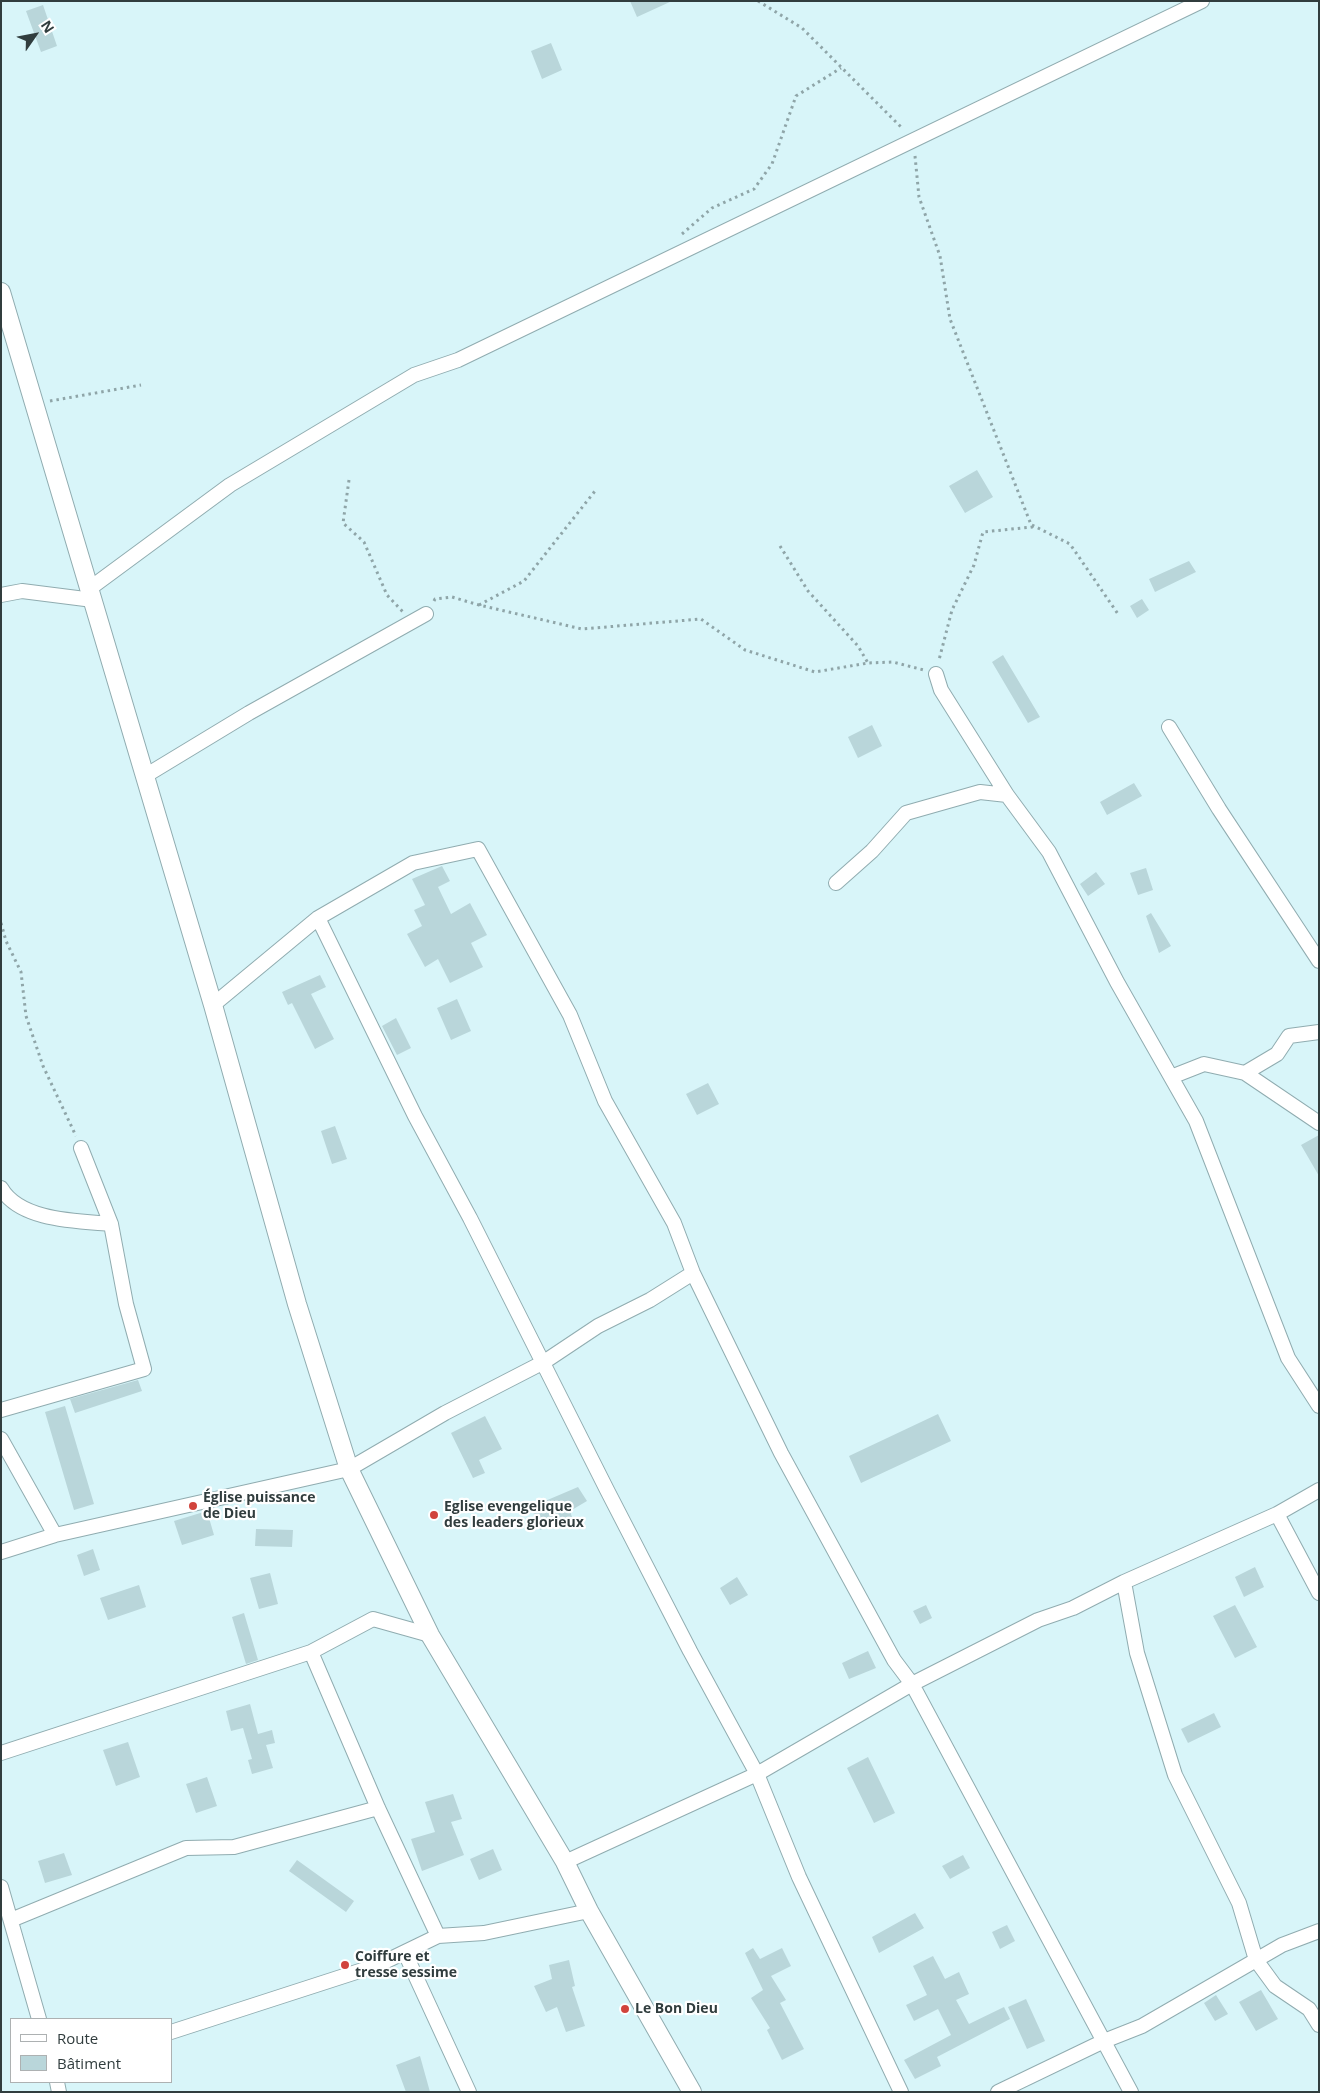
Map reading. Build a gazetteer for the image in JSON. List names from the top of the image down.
{
  "places": [
    "Église puissance de Dieu",
    "Eglise evengelique des leaders glorieux",
    "Coiffure et tresse sessime",
    "Le Bon Dieu"
  ],
  "legend": ["Route", "Bâtiment"],
  "north": "top right"
}
